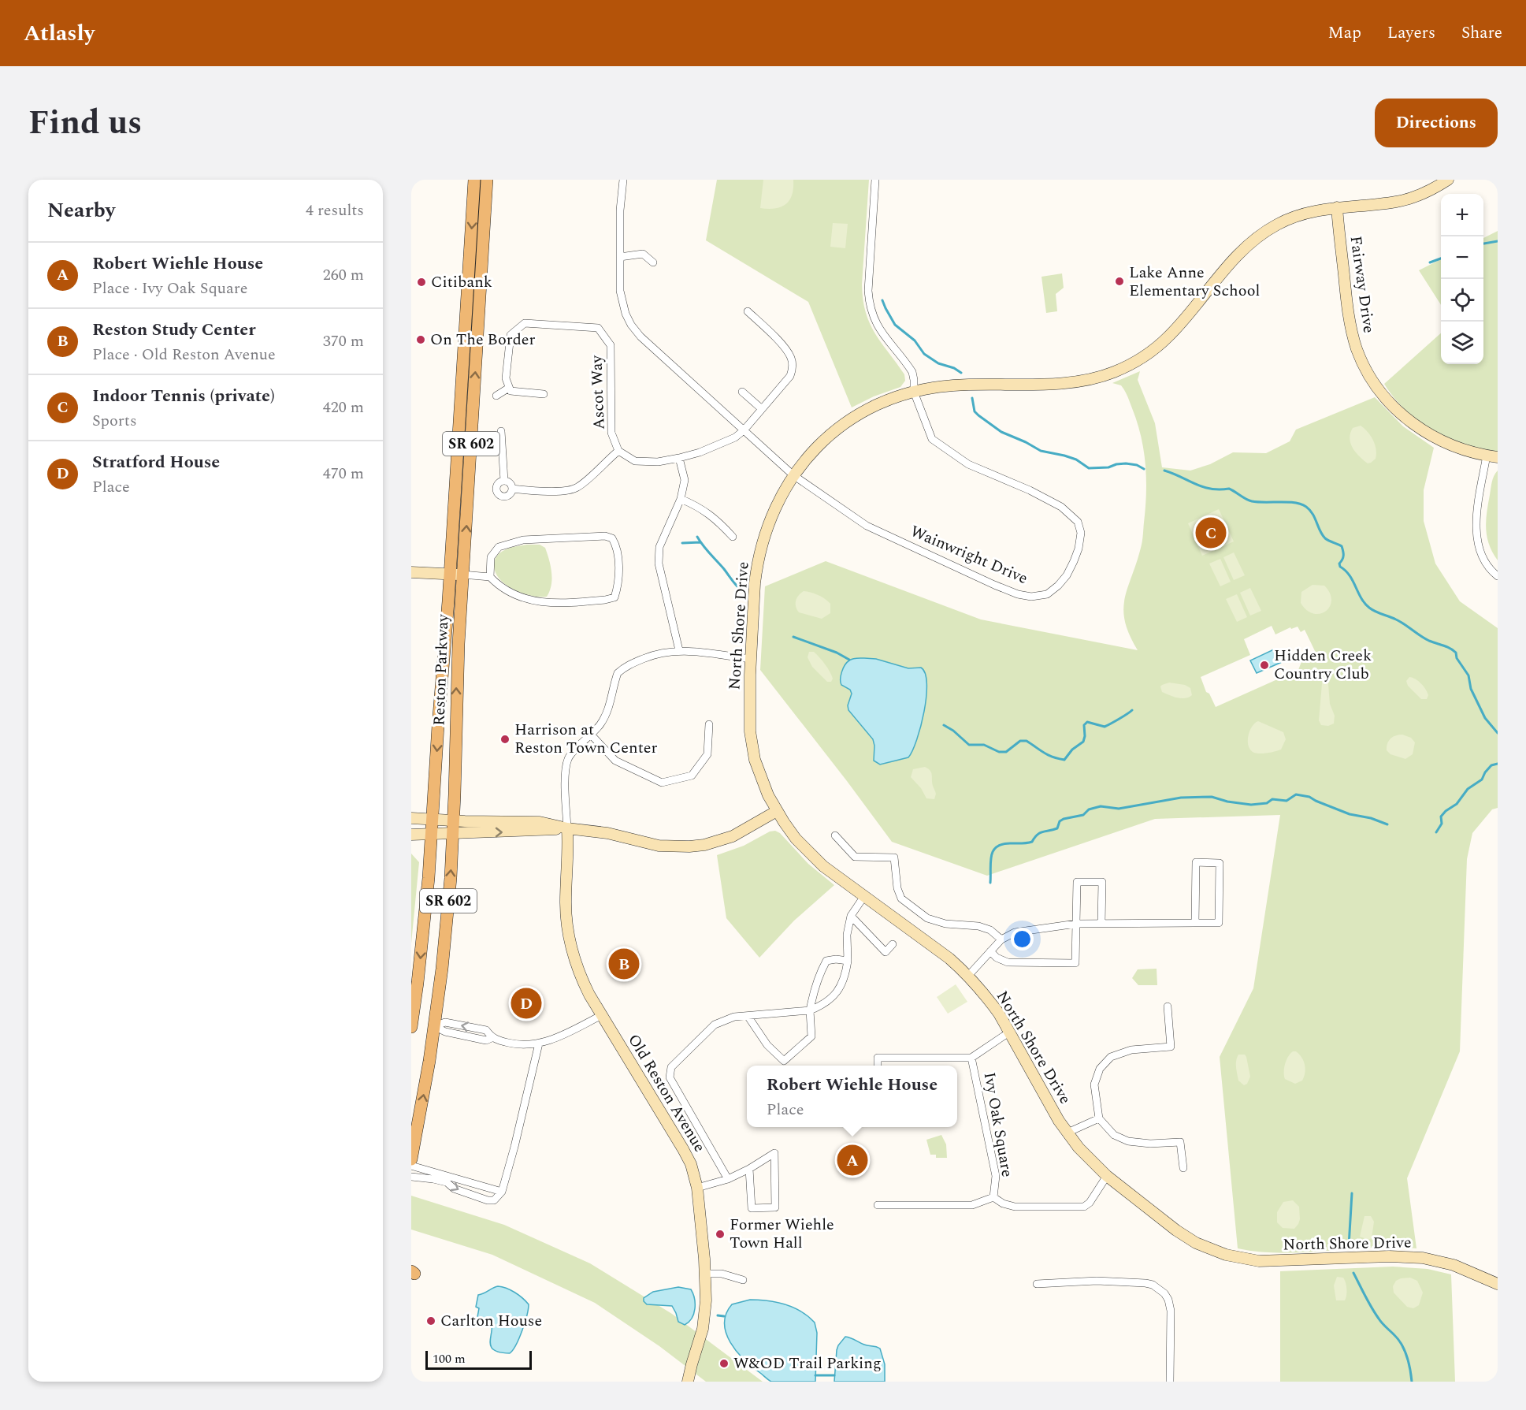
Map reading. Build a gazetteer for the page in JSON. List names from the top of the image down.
{
  "streets": {
    "main road": ["SR 602", "Reston Parkway"],
    "street": [
      "Fairway Drive",
      "Ascot Way",
      "Wainwright Drive",
      "North Shore Drive",
      "Old Reston Avenue",
      "Ivy Oak Square"
    ]
  },
  "crossings": [
    ["Fairway Drive", "North Shore Drive"],
    ["Wainwright Drive", "North Shore Drive"],
    ["North Shore Drive", "Ivy Oak Square"]
  ],
  "places": [
    "Lake Anne Elementary School",
    "Citibank",
    "On The Border",
    "Hidden Creek Country Club",
    "Harrison at Reston Town Center",
    "Former Wiehle Town Hall",
    "Carlton House",
    "W&OD Trail Parking"
  ],
  "scale_bar": "100 m",
  "page": {
    "header": "Atlasly",
    "nav": ["Map", "Layers", "Share"],
    "title": "Find us",
    "buttons": "Directions",
    "heading": ["Nearby", "4 results"],
    "map_buttons": ["+", "−"],
    "list": [
      {
        "mark": "A",
        "name": "Robert Wiehle House",
        "note": "Place · Ivy Oak Square",
        "value": "260 m"
      },
      {
        "mark": "B",
        "name": "Reston Study Center",
        "note": "Place · Old Reston Avenue",
        "value": "370 m"
      },
      {
        "mark": "C",
        "name": "Indoor Tennis (private)",
        "note": "Sports",
        "value": "420 m"
      },
      {
        "mark": "D",
        "name": "Stratford House",
        "note": "Place",
        "value": "470 m"
      }
    ],
    "pins": [
      "C",
      "B",
      "D",
      "A"
    ],
    "popup": ["Robert Wiehle House", "Place"],
    "scale": "100 m"
  }
}
